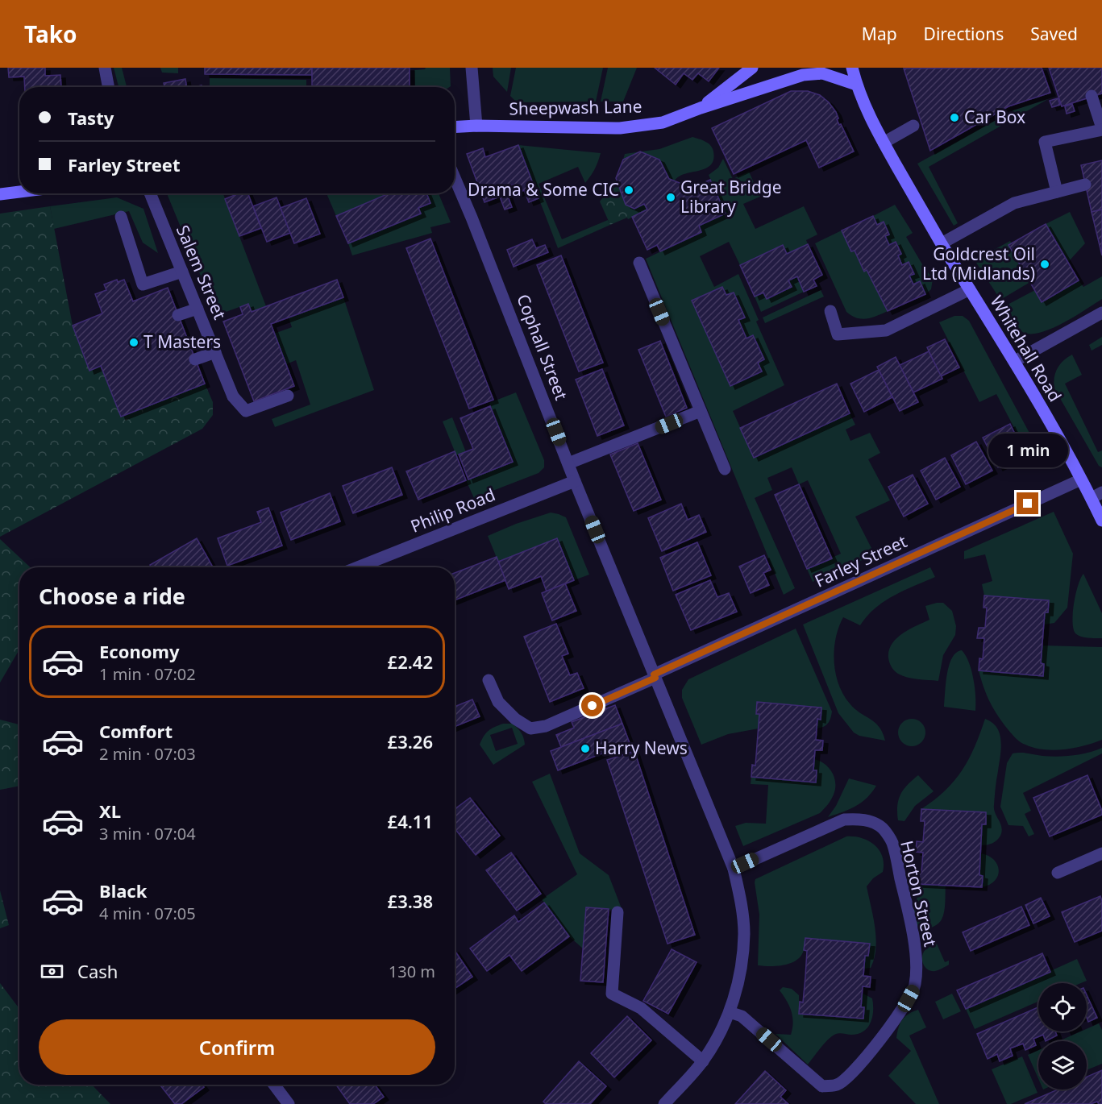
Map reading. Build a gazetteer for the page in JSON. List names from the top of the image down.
{
  "streets": {
    "main road": ["Sheepwash Lane", "Whitehall Road"],
    "street": [
      "Salem Street",
      "Cophall Street",
      "Philip Road",
      "Farley Street",
      "Horton Street"
    ]
  },
  "crossings": [
    ["Sheepwash Lane", "Whitehall Road"],
    ["Cophall Street", "Philip Road"],
    ["Cophall Street", "Farley Street"],
    ["Cophall Street", "Horton Street"],
    ["Whitehall Road", "Farley Street"]
  ],
  "places": [
    "Car Box",
    "Drama & Some CIC",
    "Great Bridge Library",
    "Goldcrest Oil Ltd (Midlands)",
    "T Masters",
    "Harry News"
  ],
  "page": {
    "header": "Tako",
    "nav": ["Map", "Directions", "Saved"],
    "banner": ["Tasty", "Farley Street"],
    "bubble": "1 min",
    "heading": "Choose a ride",
    "list": [
      {
        "name": "Economy",
        "note": "1 min · 07:02",
        "value": "£2.42"
      },
      {
        "name": "Comfort",
        "note": "2 min · 07:03",
        "value": "£3.26"
      },
      {
        "name": "XL",
        "note": "3 min · 07:04",
        "value": "£4.11"
      },
      {
        "name": "Black",
        "note": "4 min · 07:05",
        "value": "£3.38"
      }
    ],
    "pay": ["Cash", "130 m"],
    "buttons": "Confirm"
  }
}
